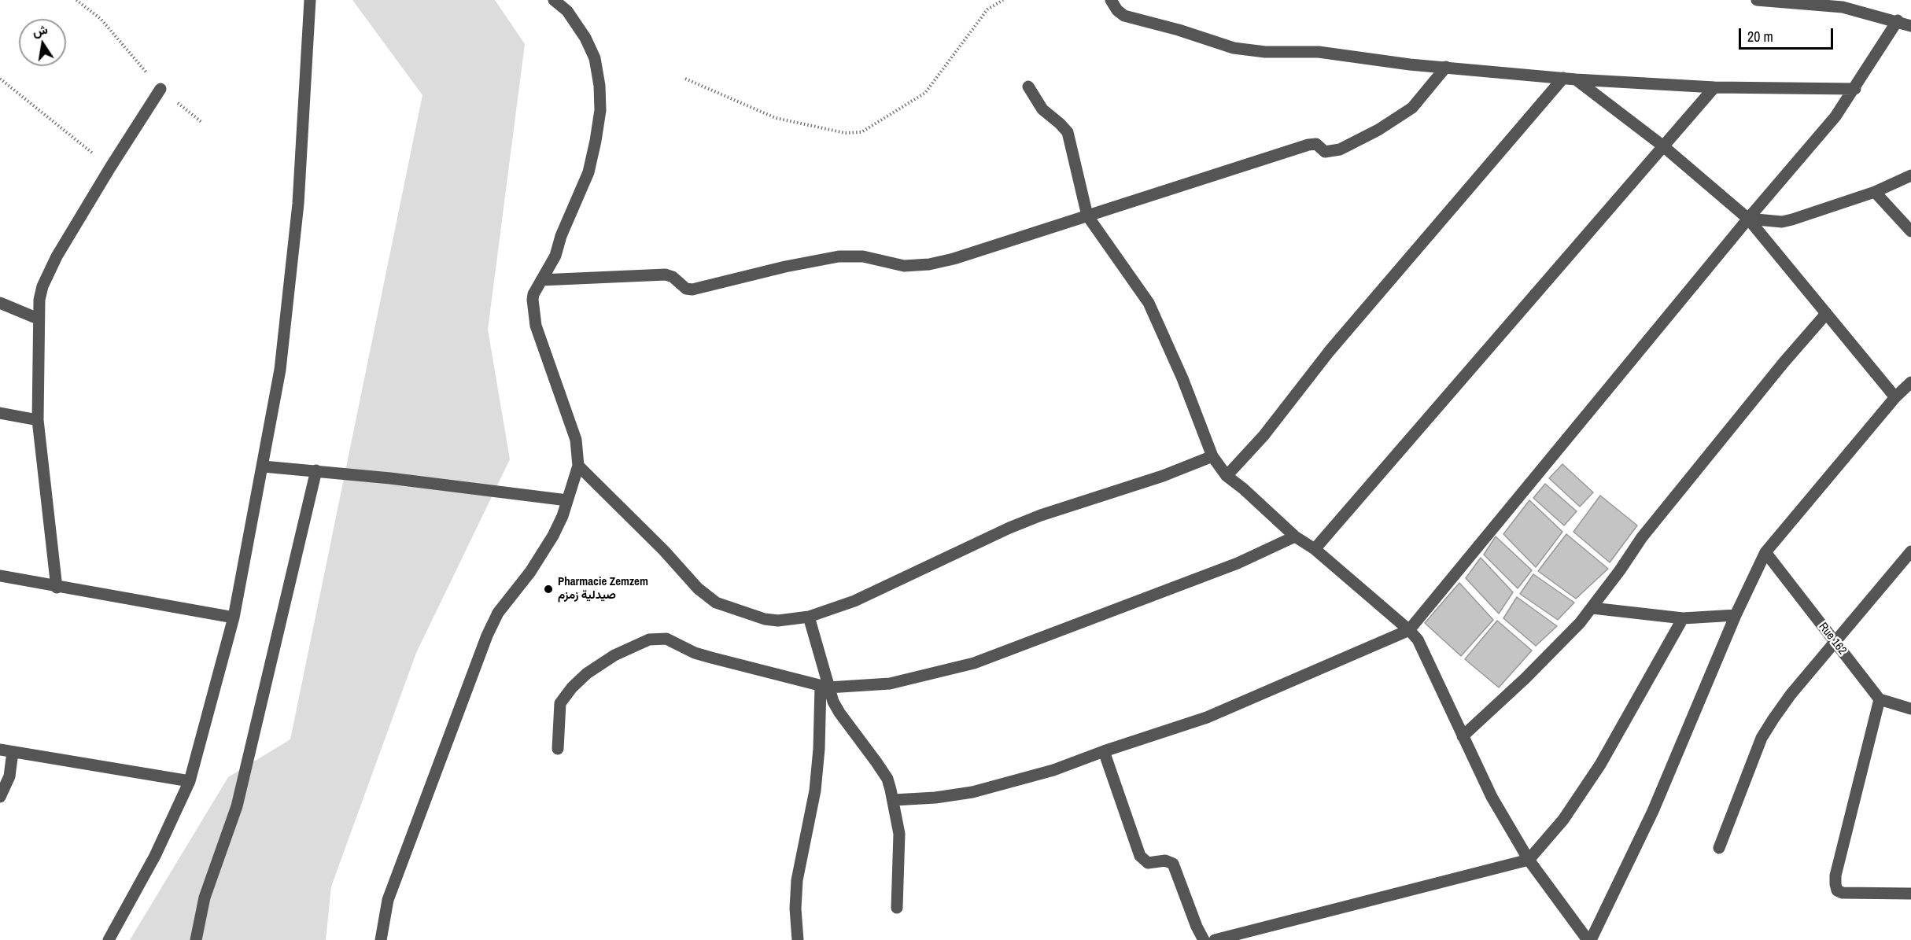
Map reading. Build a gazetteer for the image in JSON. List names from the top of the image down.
{
  "streets": {
    "street": ["Rue 162"]
  },
  "places": ["Pharmacie Zemzem صيدلية زمزم"],
  "scale_bar": "20 m",
  "north": "top"
}
